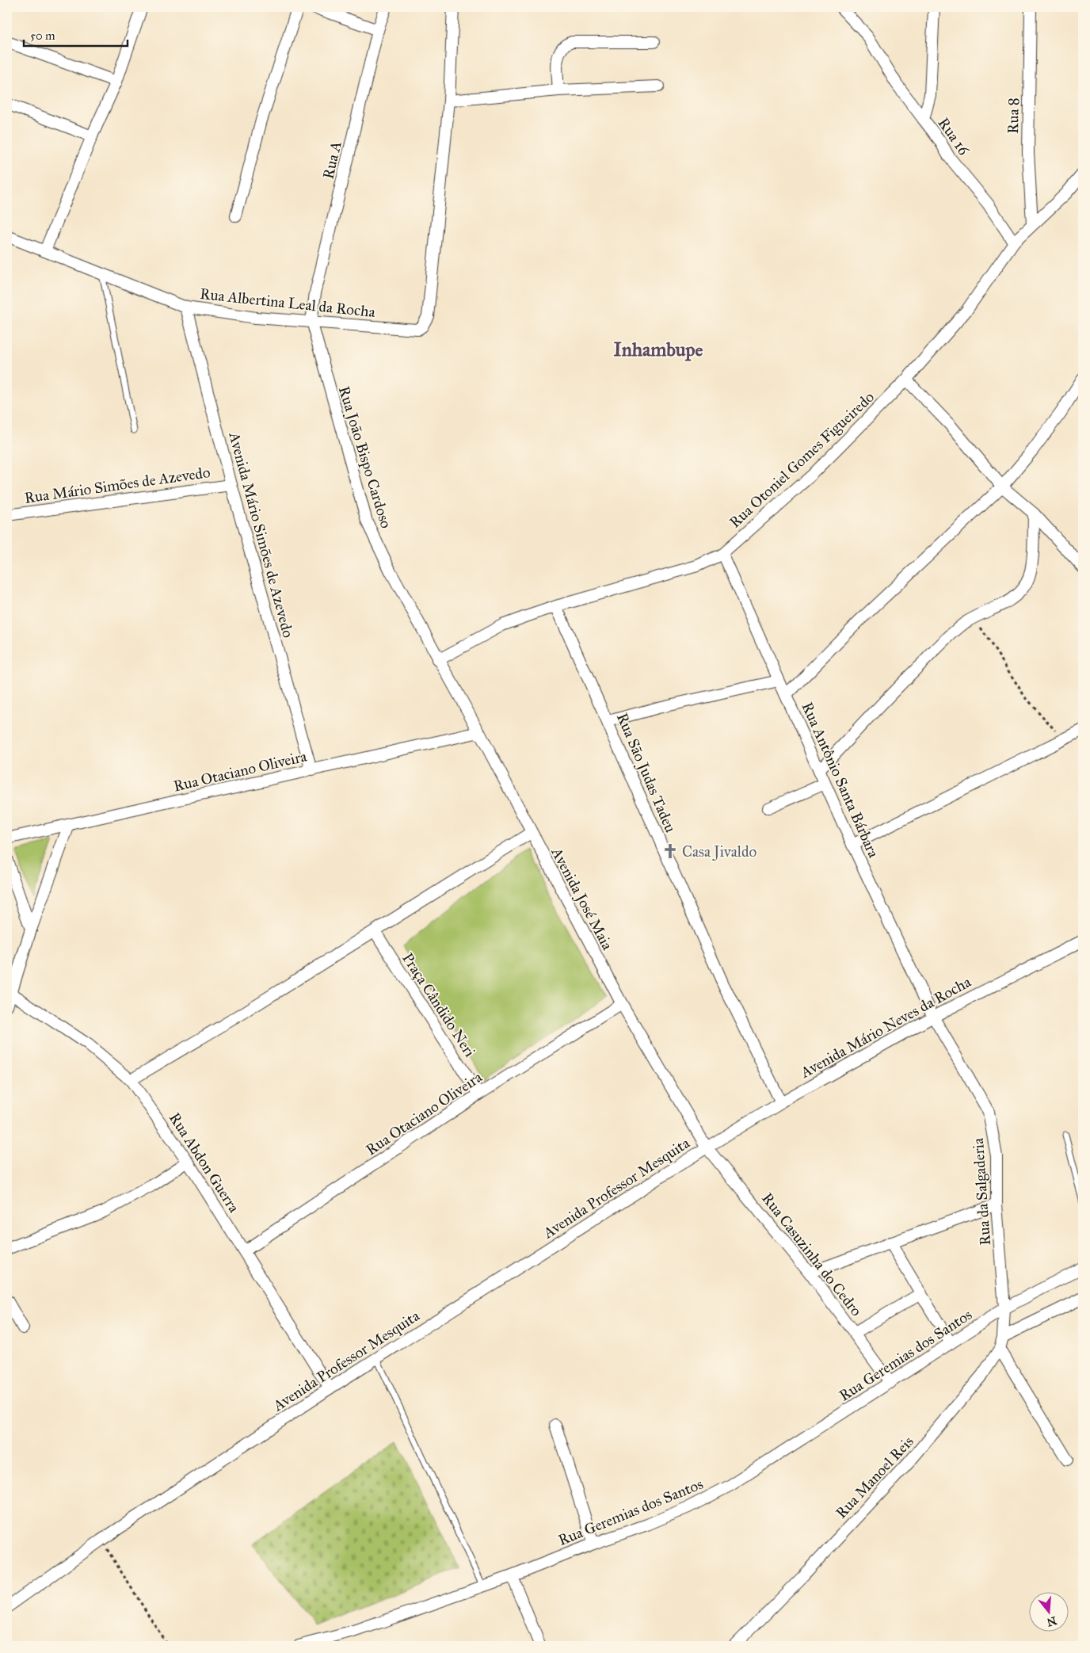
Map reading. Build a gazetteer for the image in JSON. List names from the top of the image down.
{
  "streets": {
    "street": [
      "Rua 8",
      "Rua 16",
      "Rua A",
      "Rua Albertina Leal da Rocha",
      "Rua João Bispo Cardoso",
      "Rua Otoniel Gomes Figueiredo",
      "Rua Mário Simões de Azevedo",
      "Avenida Mário Simões de Azevedo",
      "Rua Otaciano Oliveira",
      "Rua São Judas Tadeu",
      "Rua Antônio Santa Bárbara",
      "Avenida José Maia",
      "Praça Cândido Neri",
      "Avenida Mário Neves da Rocha",
      "Rua Abdon Guerra",
      "Avenida Professor Mesquita",
      "Rua da Salgaderia",
      "Rua Casuzinha do Cedro",
      "Rua Geremias dos Santos",
      "Rua Manoel Reis"
    ]
  },
  "crossings": [
    ["Rua 8", "Rua Otoniel Gomes Figueiredo"],
    ["Rua 16", "Rua Otoniel Gomes Figueiredo"],
    ["Rua A", "Rua Albertina Leal da Rocha"],
    ["Rua A", "Rua João Bispo Cardoso"],
    ["Rua Albertina Leal da Rocha", "Rua João Bispo Cardoso"],
    ["Rua Albertina Leal da Rocha", "Avenida Mário Simões de Azevedo"],
    ["Rua João Bispo Cardoso", "Rua Otoniel Gomes Figueiredo"],
    ["Rua João Bispo Cardoso", "Avenida José Maia"],
    ["Rua Otoniel Gomes Figueiredo", "Rua São Judas Tadeu"],
    ["Rua Otoniel Gomes Figueiredo", "Rua Antônio Santa Bárbara"],
    ["Rua Otoniel Gomes Figueiredo", "Avenida José Maia"],
    ["Rua Mário Simões de Azevedo", "Avenida Mário Simões de Azevedo"],
    ["Avenida Mário Simões de Azevedo", "Rua Otaciano Oliveira"],
    ["Rua Otaciano Oliveira", "Avenida José Maia"],
    ["Rua Otaciano Oliveira", "Praça Cândido Neri"],
    ["Rua Otaciano Oliveira", "Rua Abdon Guerra"],
    ["Rua São Judas Tadeu", "Avenida Mário Neves da Rocha"],
    ["Rua Antônio Santa Bárbara", "Avenida Mário Neves da Rocha"],
    ["Rua Antônio Santa Bárbara", "Rua da Salgaderia"],
    ["Avenida José Maia", "Avenida Mário Neves da Rocha"],
    ["Avenida José Maia", "Avenida Professor Mesquita"],
    ["Avenida José Maia", "Rua Casuzinha do Cedro"],
    ["Avenida Mário Neves da Rocha", "Avenida Professor Mesquita"],
    ["Avenida Mário Neves da Rocha", "Rua da Salgaderia"],
    ["Avenida Mário Neves da Rocha", "Rua Casuzinha do Cedro"],
    ["Rua Abdon Guerra", "Avenida Professor Mesquita"],
    ["Avenida Professor Mesquita", "Rua Casuzinha do Cedro"],
    ["Rua da Salgaderia", "Rua Geremias dos Santos"],
    ["Rua da Salgaderia", "Rua Manoel Reis"],
    ["Rua Casuzinha do Cedro", "Rua Geremias dos Santos"],
    ["Rua Geremias dos Santos", "Rua Manoel Reis"]
  ],
  "districts": ["Inhambupe"],
  "places": {
    "church": ["Casa Jivaldo"]
  },
  "scale_bar": "50 m",
  "north": "bottom"
}
